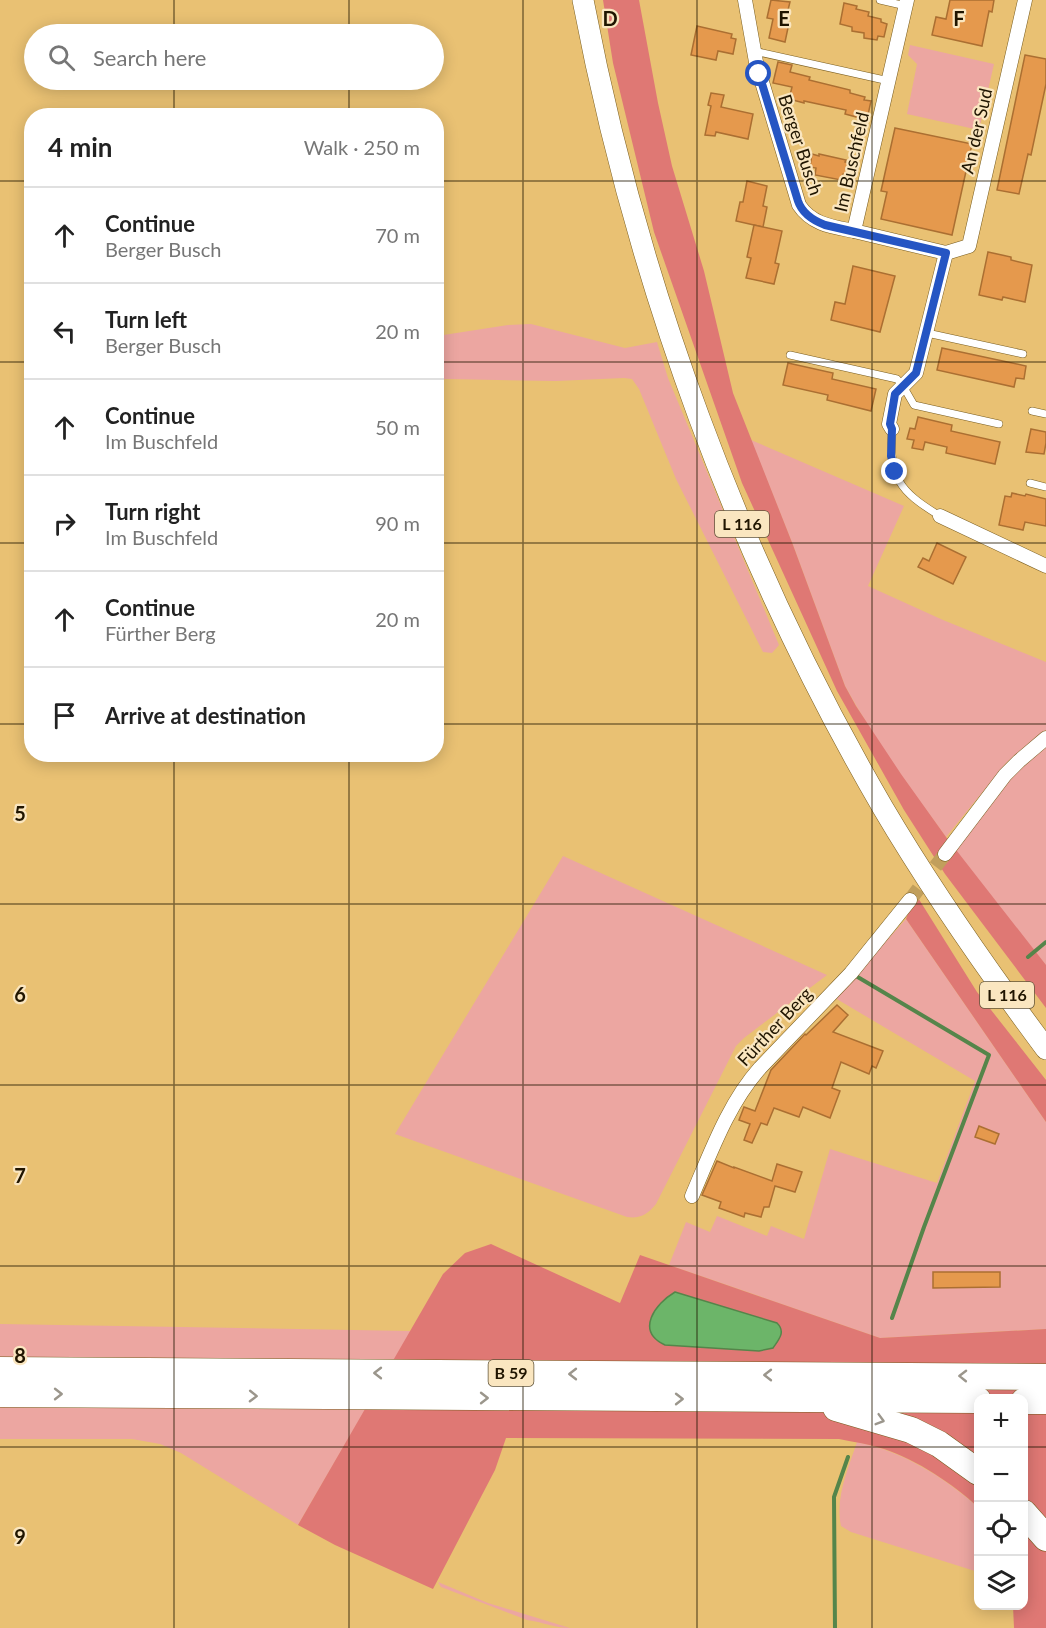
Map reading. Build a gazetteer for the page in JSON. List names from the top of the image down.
{
  "streets": {
    "highway": ["B 59"],
    "main road": ["L 116"],
    "street": [
      "An der Sud",
      "Berger Busch",
      "Im Buschfeld",
      "Fürther Berg"
    ]
  },
  "crossings": [
    ["An der Sud", "Im Buschfeld"],
    ["Berger Busch", "Im Buschfeld"]
  ],
  "page": {
    "search": "Search here",
    "heading": ["4 min", "Walk · 250 m"],
    "list": [
      ["Continue", "Berger Busch", "70 m"],
      ["Turn left", "Berger Busch", "20 m"],
      ["Continue", "Im Buschfeld", "50 m"],
      ["Turn right", "Im Buschfeld", "90 m"],
      ["Continue", "Fürther Berg", "20 m"],
      "Arrive at destination"
    ],
    "map_buttons": ["+", "−"]
  },
  "grid": {
    "columns": ["D", "E", "F"],
    "rows": [
      "5",
      "6",
      "7",
      "8",
      "9"
    ]
  }
}
